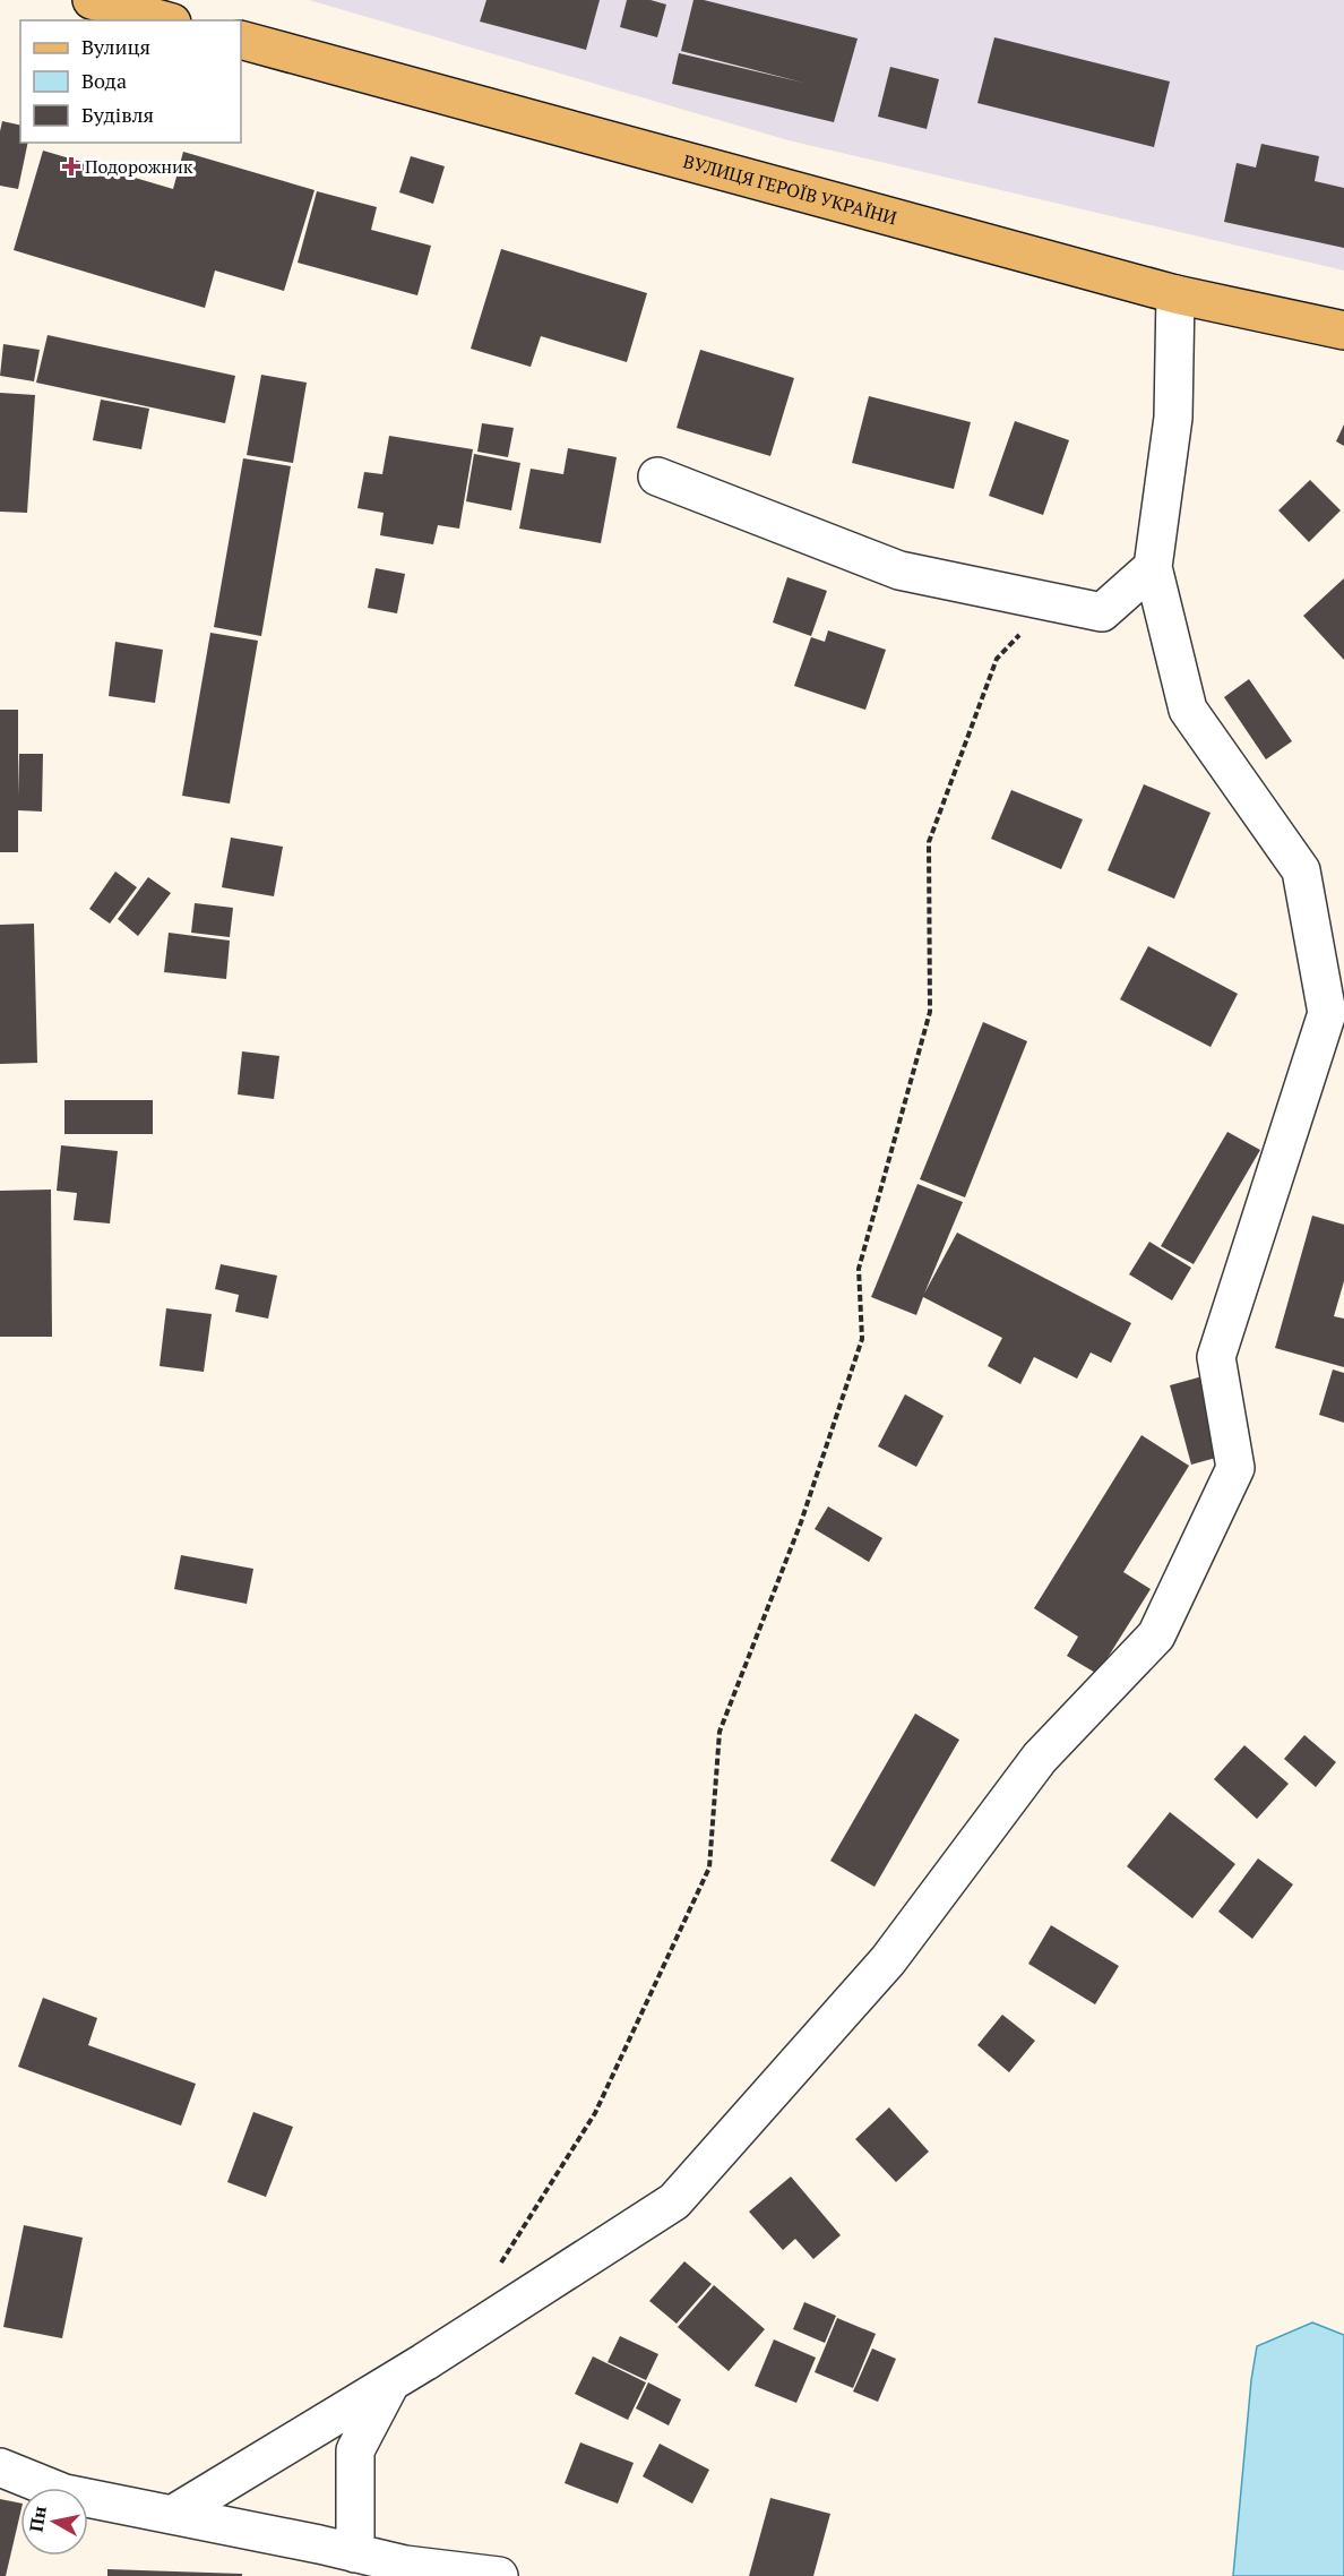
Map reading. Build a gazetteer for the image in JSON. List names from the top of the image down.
{
  "streets": {
    "main road": ["ВУЛИЦЯ ГЕРОЇВ УКРАЇНИ"]
  },
  "places": {
    "health": ["Подорожник"]
  },
  "legend": ["Вулиця", "Вода", "Будівля"],
  "north": "left"
}
